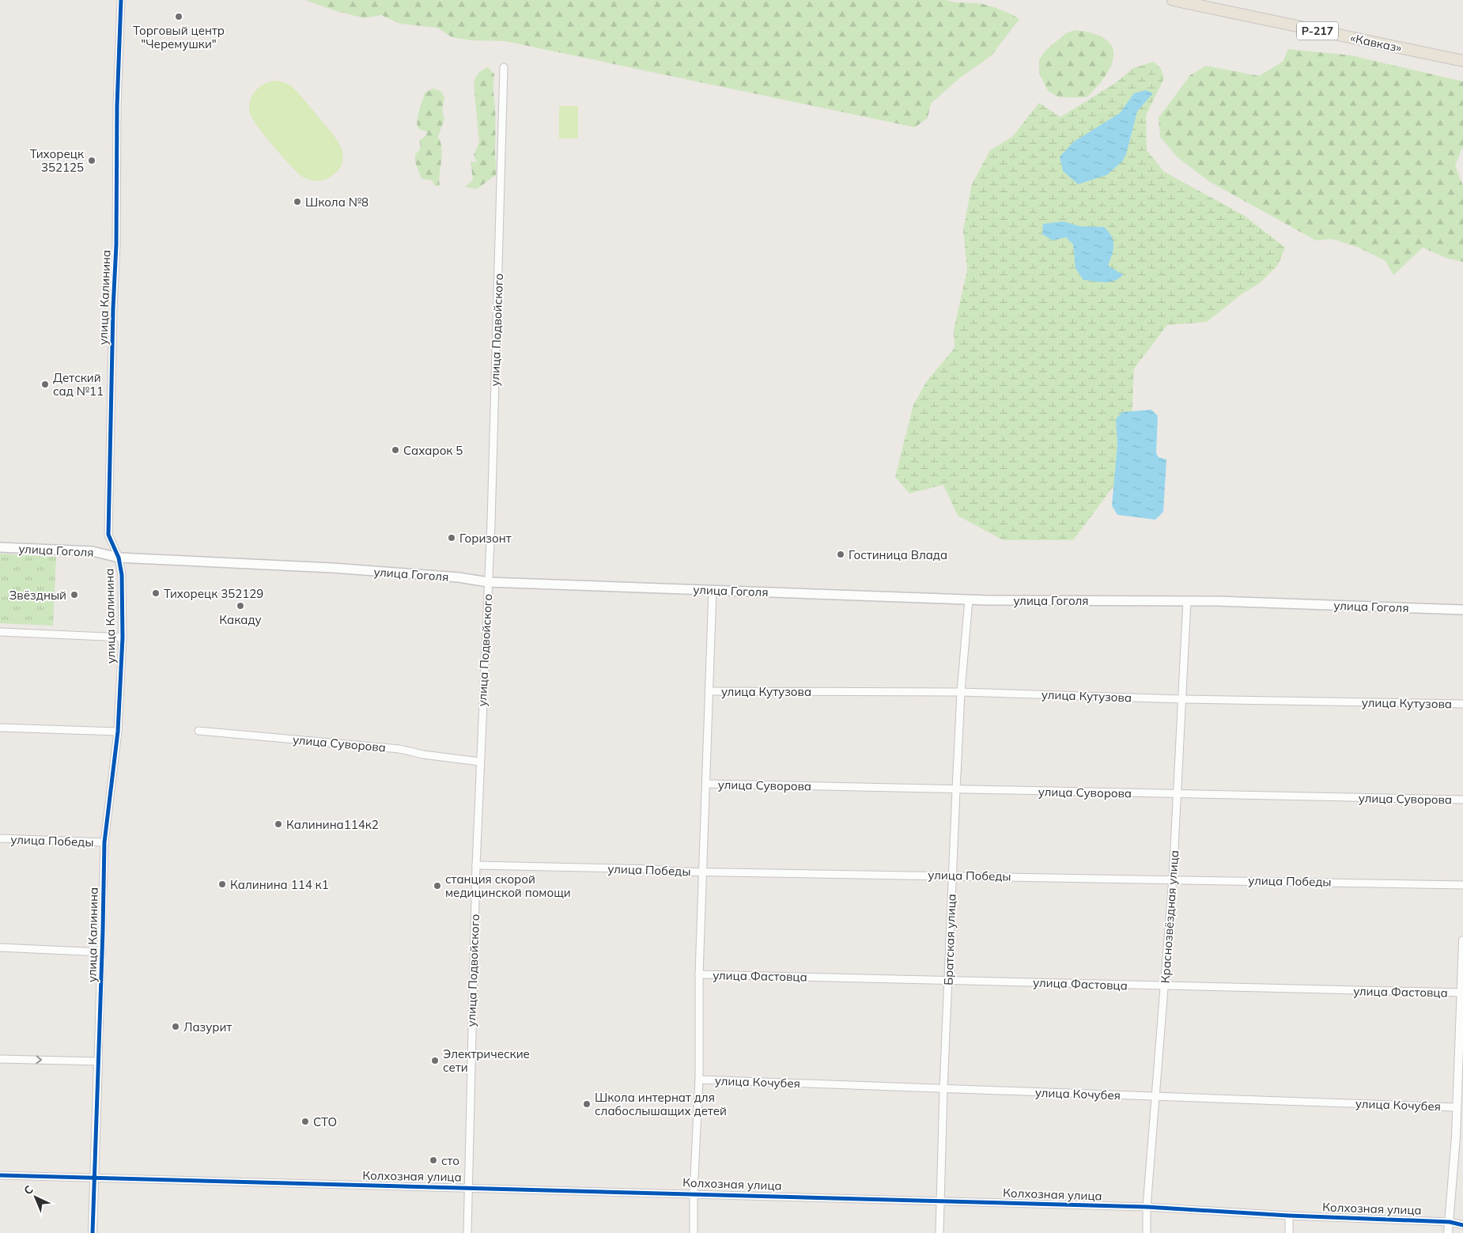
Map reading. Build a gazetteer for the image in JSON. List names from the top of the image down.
{
  "streets": {
    "highway": ["Р-217", "«Кавказ»"],
    "main road": ["улица Гоголя"],
    "street": [
      "улица Калинина",
      "улица Подвойского",
      "улица Кутузова",
      "улица Суворова",
      "улица Победы",
      "Краснозвёздная улица",
      "Братская улица",
      "улица Фастовца",
      "улица Кочубея",
      "Колхозная улица"
    ]
  },
  "crossings": [
    ["улица Калинина", "улица Гоголя"],
    ["улица Калинина", "улица Победы"],
    ["улица Калинина", "Колхозная улица"],
    ["улица Подвойского", "улица Гоголя"],
    ["улица Подвойского", "улица Суворова"],
    ["улица Подвойского", "улица Победы"],
    ["улица Подвойского", "Колхозная улица"],
    ["улица Гоголя", "Краснозвёздная улица"],
    ["улица Гоголя", "Братская улица"],
    ["улица Кутузова", "Краснозвёздная улица"],
    ["улица Кутузова", "Братская улица"],
    ["улица Суворова", "Краснозвёздная улица"],
    ["улица Суворова", "Братская улица"],
    ["улица Победы", "Краснозвёздная улица"],
    ["улица Победы", "Братская улица"],
    ["Краснозвёздная улица", "улица Фастовца"],
    ["Краснозвёздная улица", "улица Кочубея"],
    ["Краснозвёздная улица", "Колхозная улица"],
    ["Братская улица", "улица Фастовца"],
    ["Братская улица", "улица Кочубея"],
    ["Братская улица", "Колхозная улица"]
  ],
  "places": [
    "Торговый центр \"Черемушки\"",
    "Тихорецк 352125",
    "Школа №8",
    "Детский сад №11",
    "Сахарок 5",
    "Горизонт",
    "Гостиница Влада",
    "Тихорецк 352129",
    "Звёздный",
    "Какаду",
    "Калинина114к2",
    "Калинина 114 к1",
    "станция скорой медицинской помощи",
    "Лазурит",
    "Электрические сети",
    "Школа интернат для слабослышащих детей",
    "СТО",
    "сто"
  ],
  "north": "top left"
}
